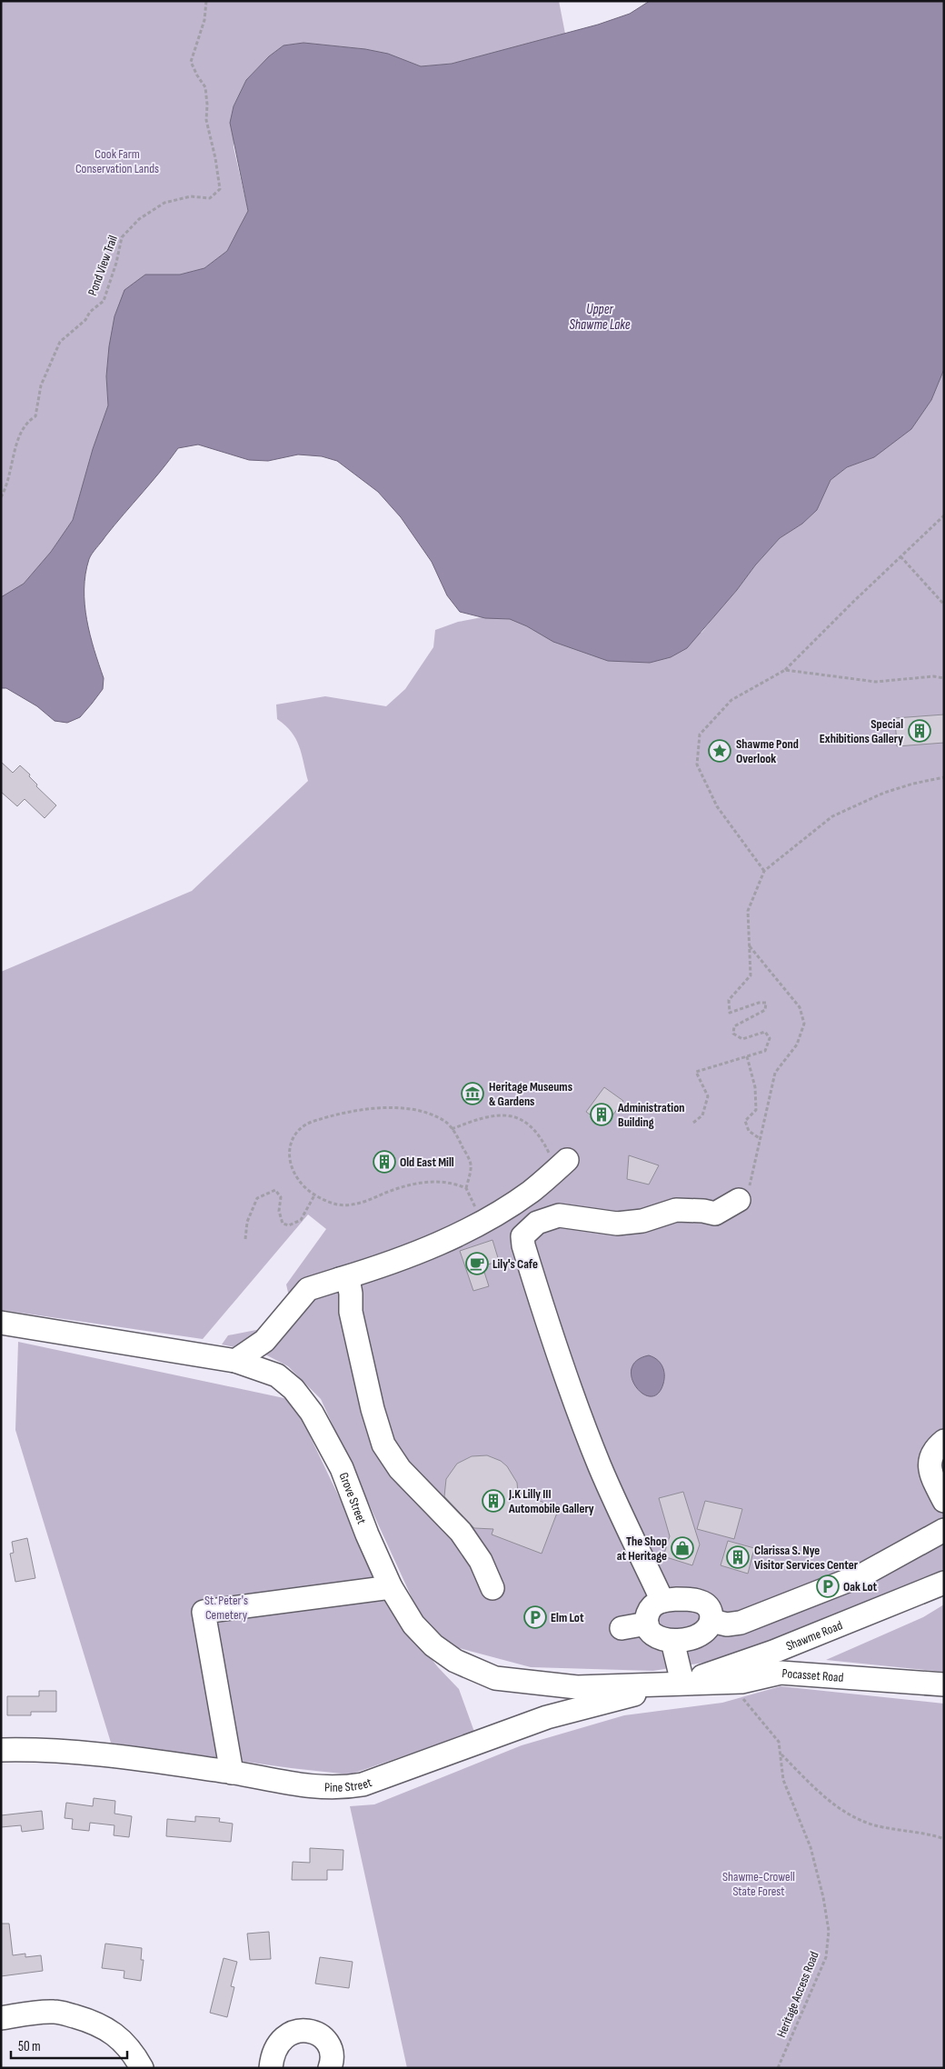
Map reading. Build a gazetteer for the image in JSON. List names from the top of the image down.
{
  "streets": {
    "street": [
      "Grove Street",
      "Shawme Road",
      "Pocasset Road",
      "Pine Street"
    ],
    "path": ["Pond View Trail", "Heritage Access Road"]
  },
  "crossings": [
    ["Grove Street", "Shawme Road"],
    ["Grove Street", "Pocasset Road"],
    ["Grove Street", "Pine Street"],
    ["Shawme Road", "Pocasset Road"],
    ["Shawme Road", "Pine Street"],
    ["Pocasset Road", "Pine Street"],
    ["Pocasset Road", "Heritage Access Road"]
  ],
  "water": ["Upper Shawme Lake"],
  "parks": ["Cook Farm Conservation Lands", "St. Peter's Cemetery", "Shawme-Crowell State Forest"],
  "places": {
    "building": [
      "Special Exhibitions Gallery",
      "Administration Building",
      "Old East Mill",
      "J.K Lilly III Automobile Gallery",
      "Clarissa S. Nye Visitor Services Center"
    ],
    "place": ["Shawme Pond Overlook"],
    "museum": ["Heritage Museums & Gardens"],
    "cafe": ["Lily's Cafe"],
    "shop": ["The Shop at Heritage"],
    "parking": ["Oak Lot", "Elm Lot"]
  },
  "scale_bar": "50 m"
}
